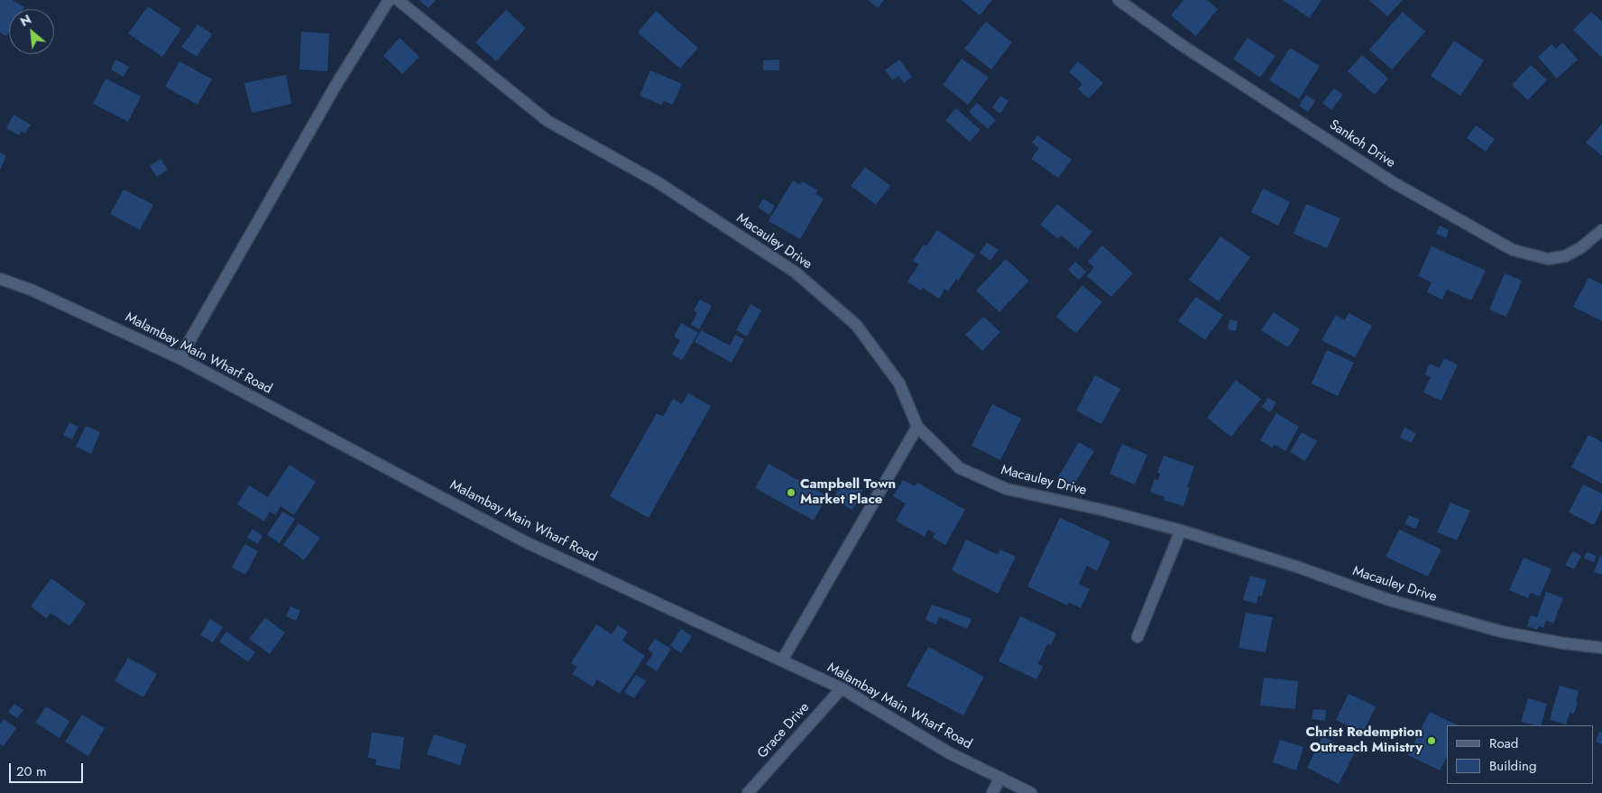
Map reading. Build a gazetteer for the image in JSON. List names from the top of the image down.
{
  "streets": {
    "street": [
      "Sankoh Drive",
      "Macauley Drive",
      "Malambay Main Wharf Road",
      "Grace Drive"
    ]
  },
  "crossings": [
    ["Malambay Main Wharf Road", "Grace Drive"]
  ],
  "places": ["Campbell Town Market Place", "Christ Redemption Outreach Ministry"],
  "legend": ["Road", "Building"],
  "scale_bar": "20 m",
  "north": "top left"
}
